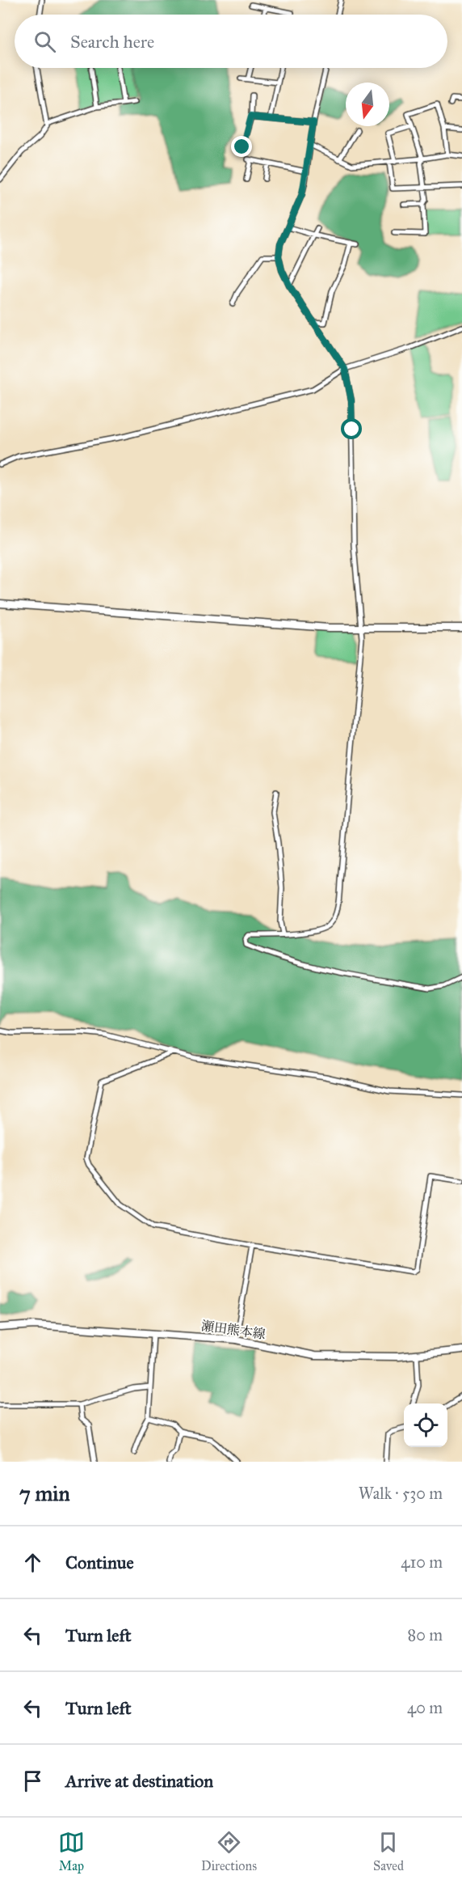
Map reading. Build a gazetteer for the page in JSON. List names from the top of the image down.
{
  "streets": {
    "main road": ["瀬田熊本線"]
  },
  "north": "bottom",
  "page": {
    "search": "Search here",
    "heading": ["7 min", "Walk · 530 m"],
    "list": [
      ["Continue", "410 m"],
      ["Turn left", "80 m"],
      ["Turn left", "40 m"],
      "Arrive at destination"
    ],
    "nav": ["Map", "Directions", "Saved"]
  }
}
